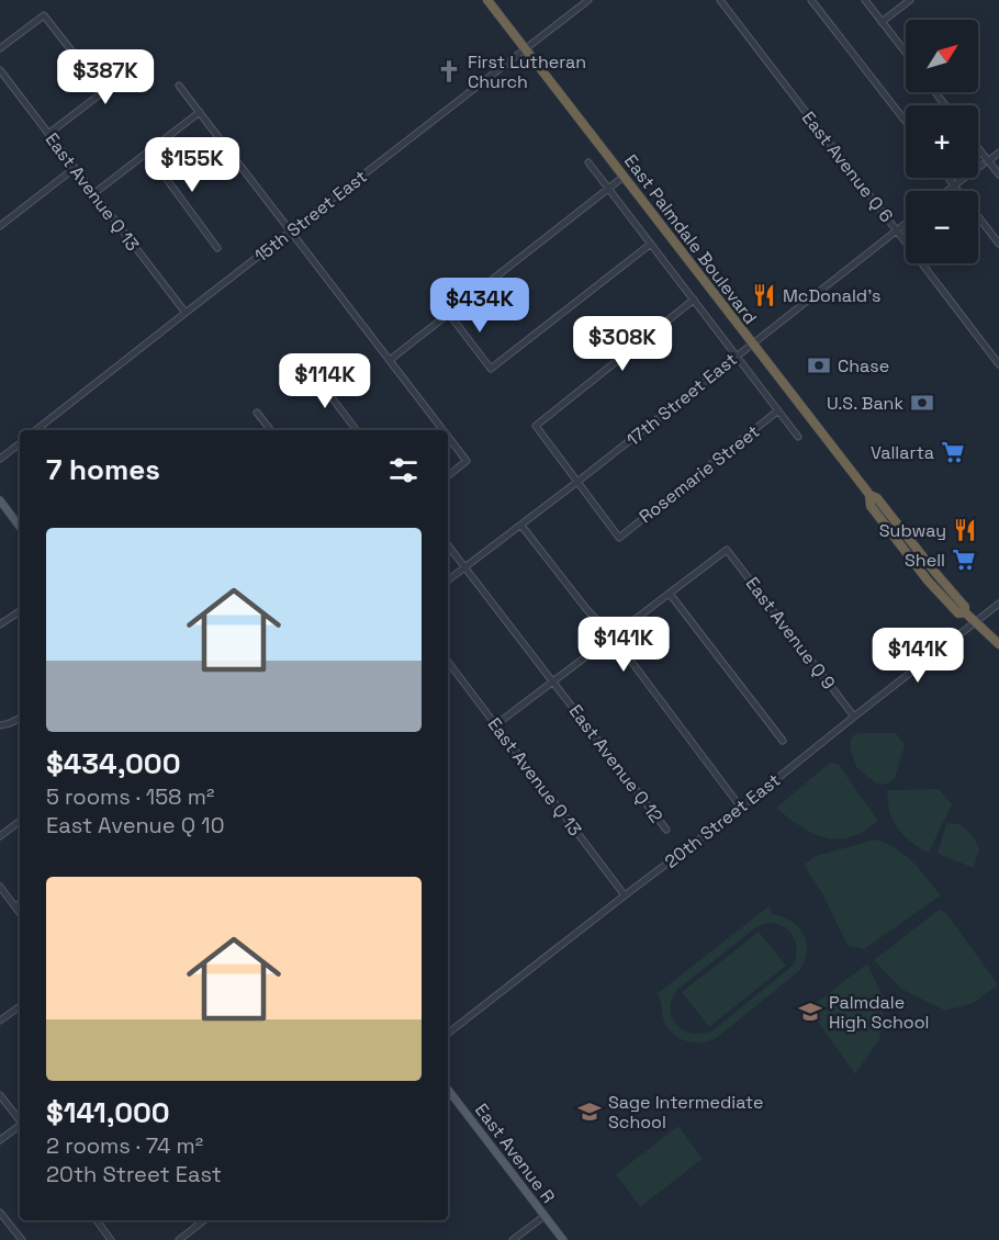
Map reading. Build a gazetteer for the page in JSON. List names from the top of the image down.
{
  "streets": {
    "highway": ["East Palmdale Boulevard"],
    "main road": ["East Avenue R"],
    "street": [
      "East Avenue Q 6",
      "East Avenue Q 13",
      "15th Street East",
      "17th Street East",
      "Rosemarie Street",
      "East Avenue Q 9",
      "East Avenue Q 12",
      "20th Street East"
    ]
  },
  "crossings": [
    ["East Avenue Q 6", "17th Street East"],
    ["East Avenue Q 13", "15th Street East"],
    ["East Avenue Q 13", "20th Street East"],
    ["15th Street East", "East Palmdale Boulevard"],
    ["East Palmdale Boulevard", "17th Street East"],
    ["East Palmdale Boulevard", "Rosemarie Street"],
    ["East Palmdale Boulevard", "20th Street East"],
    ["17th Street East", "Rosemarie Street"],
    ["17th Street East", "East Avenue Q 12"],
    ["East Avenue Q 9", "20th Street East"]
  ],
  "places": {
    "church": ["First Lutheran Church"],
    "restaurant": ["McDonald's", "Subway"],
    "bank": ["Chase", "U.S. Bank"],
    "supermarket": ["Vallarta", "Shell"],
    "school or university": ["Palmdale High School", "Sage Intermediate School"]
  },
  "north": "top right",
  "page": {
    "map_buttons": ["+", "−"],
    "price": [
      "$387K",
      "$155K",
      "$434K",
      "$308K",
      "$114K",
      "$141K",
      "$141K"
    ],
    "heading": "7 homes",
    "list": [
      {
        "name": "$434,000",
        "note": "5 rooms · 158 m² · East Avenue Q 10"
      },
      {
        "name": "$141,000",
        "note": "2 rooms · 74 m² · 20th Street East"
      }
    ]
  }
}
